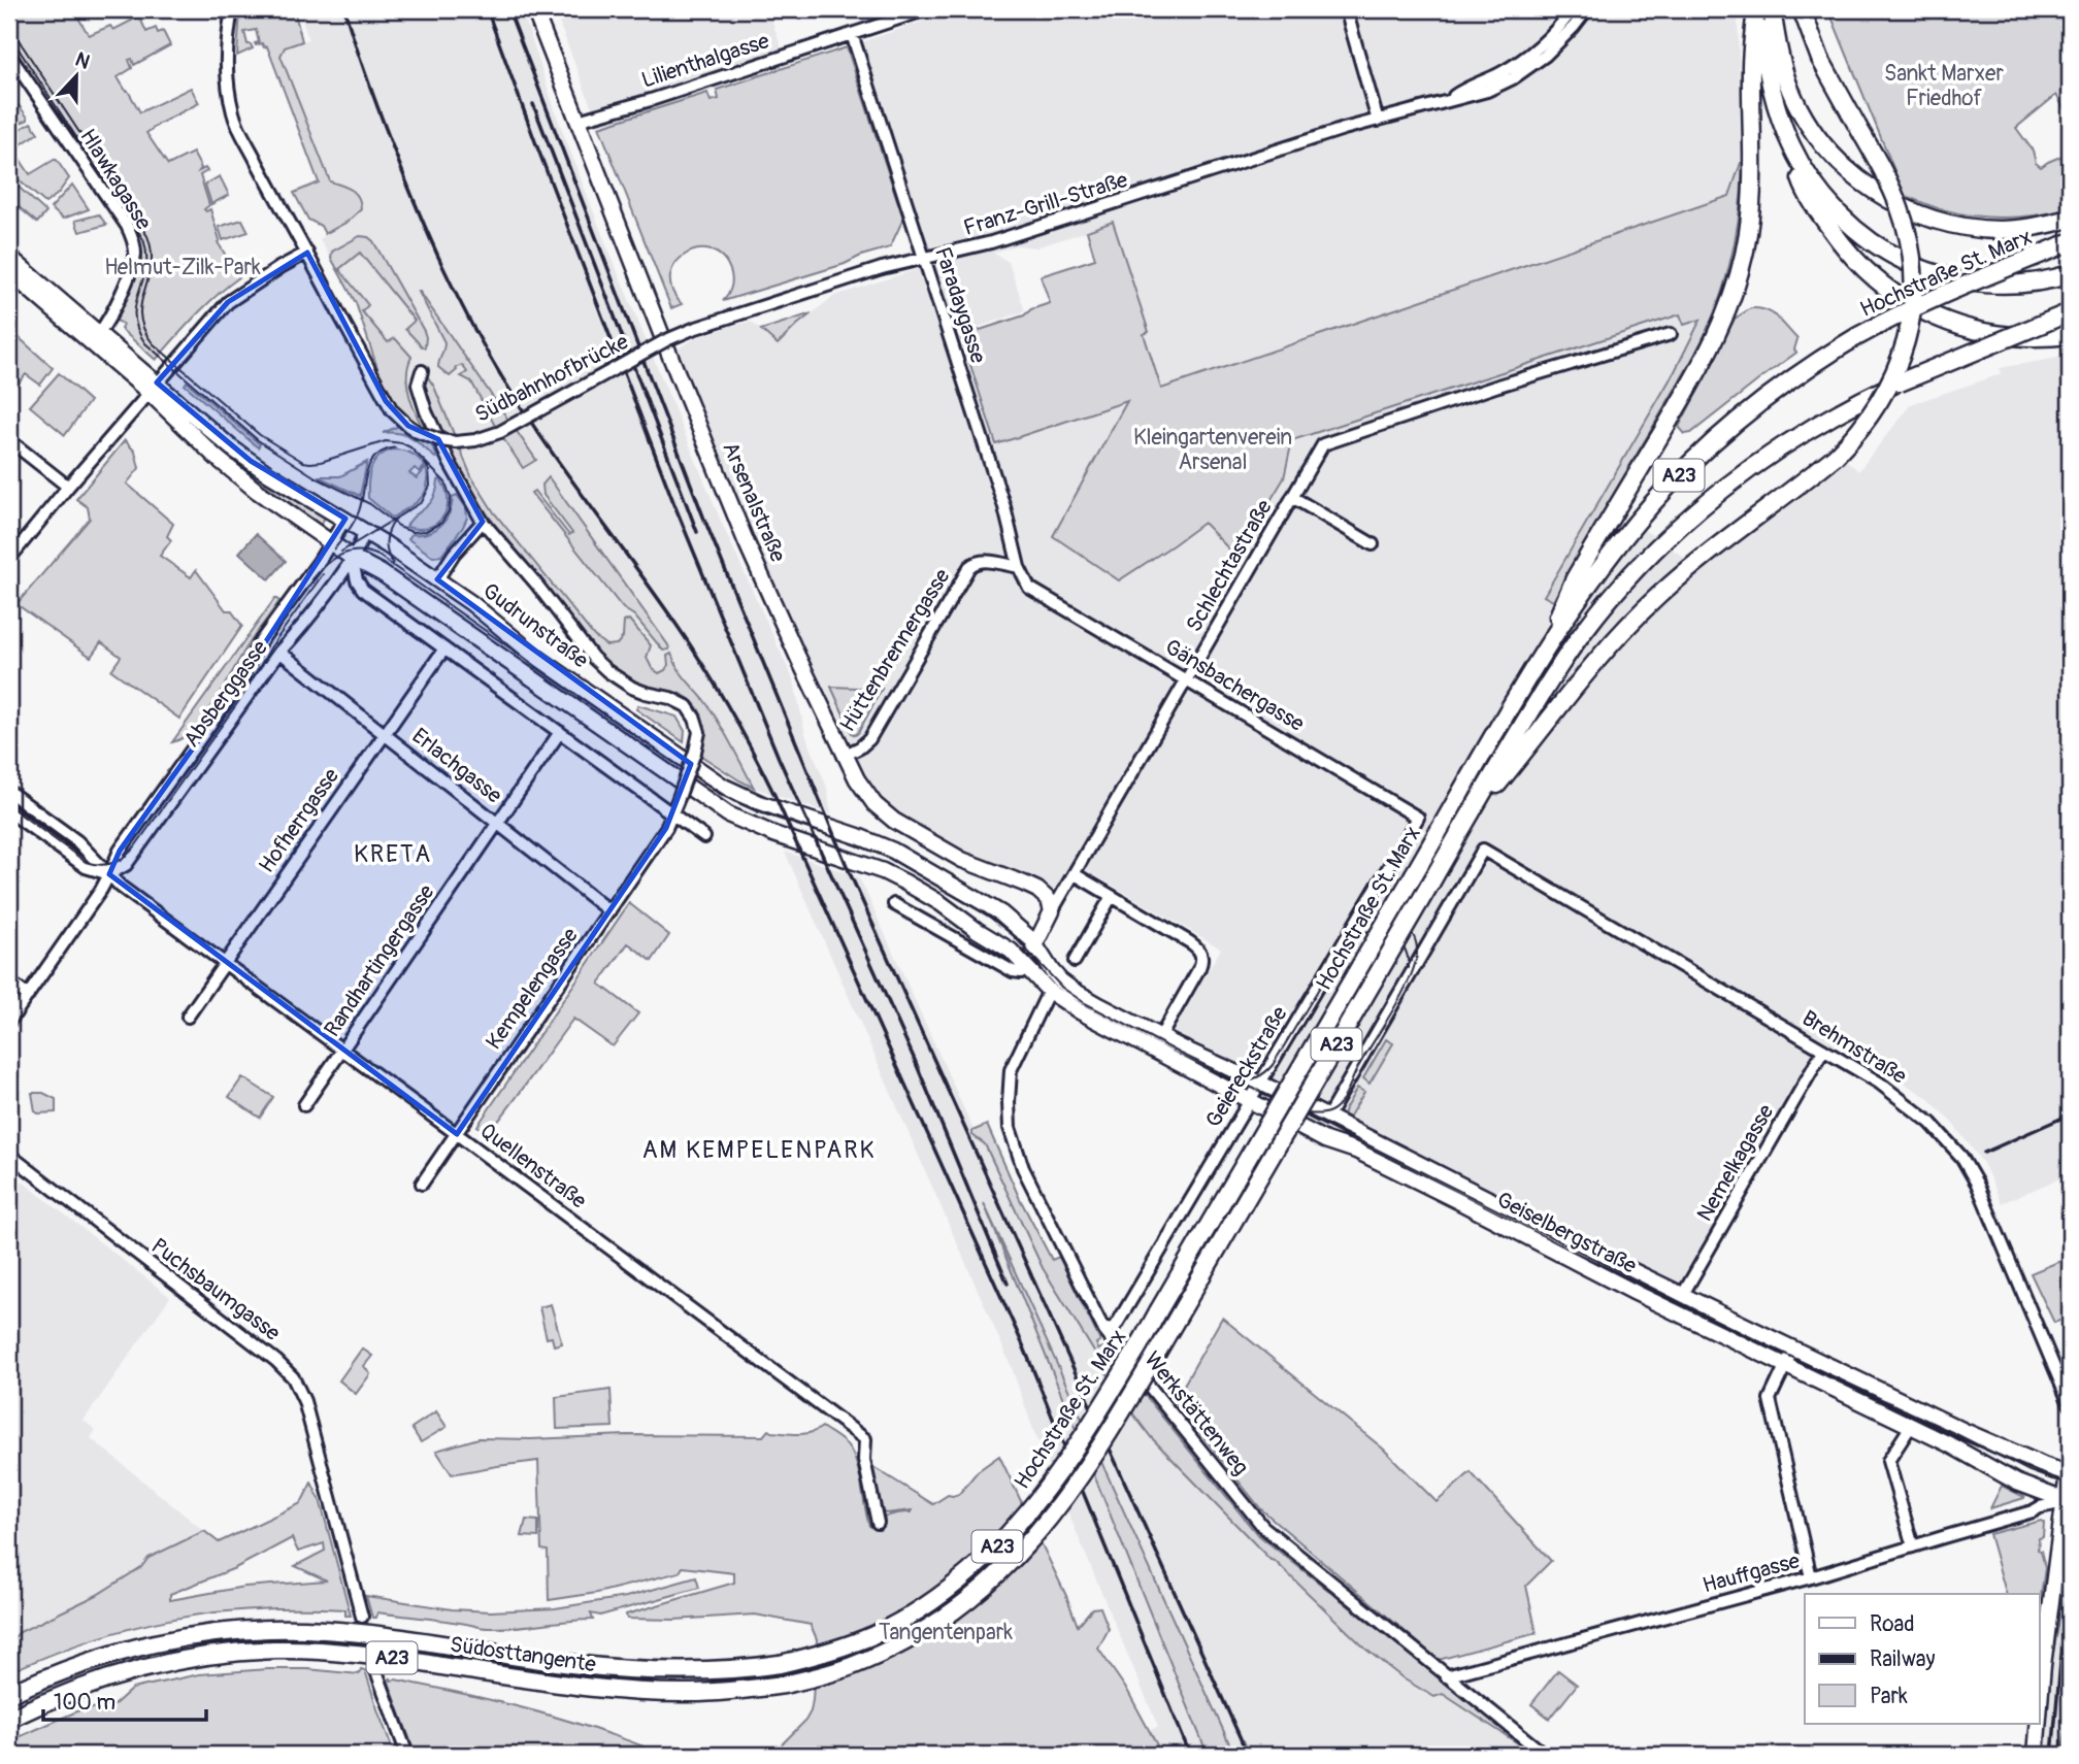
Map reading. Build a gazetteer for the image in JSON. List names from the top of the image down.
{
  "streets": {
    "highway": ["Hochstraße St. Marx", "A23", "Südosttangente"],
    "main road": ["Arsenalstraße", "Gudrunstraße", "Geiselbergstraße"],
    "street": [
      "Lilienthalgasse",
      "Hlawkagasse",
      "Franz-Grill-Straße",
      "Faradaygasse",
      "Südbahnhofbrücke",
      "Schlechtastraße",
      "Hüttenbrennergasse",
      "Gänsbachergasse",
      "Absberggasse",
      "Erlachgasse",
      "Hofherrgasse",
      "Randhartingergasse",
      "Kempelengasse",
      "Brehmstraße",
      "Geiereckstraße",
      "Nemelkagasse",
      "Quellenstraße",
      "Puchsbaumgasse",
      "Werkstättenweg",
      "Hauffgasse"
    ]
  },
  "crossings": [
    ["Lilienthalgasse", "Faradaygasse"],
    ["Lilienthalgasse", "Arsenalstraße"],
    ["Hlawkagasse", "Gudrunstraße"],
    ["Franz-Grill-Straße", "Faradaygasse"],
    ["Franz-Grill-Straße", "Südbahnhofbrücke"],
    ["Hochstraße St. Marx", "Südosttangente"],
    ["Faradaygasse", "Hüttenbrennergasse"],
    ["Faradaygasse", "Gänsbachergasse"],
    ["Arsenalstraße", "Schlechtastraße"],
    ["Arsenalstraße", "Hüttenbrennergasse"],
    ["Schlechtastraße", "Gänsbachergasse"],
    ["Gudrunstraße", "Absberggasse"],
    ["Gudrunstraße", "Geiselbergstraße"],
    ["Gudrunstraße", "Werkstättenweg"],
    ["Gänsbachergasse", "Geiereckstraße"],
    ["Absberggasse", "Erlachgasse"],
    ["Absberggasse", "Quellenstraße"],
    ["Erlachgasse", "Hofherrgasse"],
    ["Erlachgasse", "Randhartingergasse"],
    ["Erlachgasse", "Kempelengasse"],
    ["Hofherrgasse", "Quellenstraße"],
    ["Randhartingergasse", "Quellenstraße"],
    ["Kempelengasse", "Quellenstraße"],
    ["Brehmstraße", "Nemelkagasse"],
    ["Brehmstraße", "Geiselbergstraße"],
    ["Geiereckstraße", "Geiselbergstraße"],
    ["Geiereckstraße", "Werkstättenweg"],
    ["Nemelkagasse", "Geiselbergstraße"],
    ["Geiselbergstraße", "Werkstättenweg"],
    ["Geiselbergstraße", "Hauffgasse"],
    ["Werkstättenweg", "Hauffgasse"]
  ],
  "districts": ["KRETA", "AM KEMPELENPARK"],
  "parks": [
    "Sankt Marxer Friedhof",
    "Helmut-Zilk-Park",
    "Kleingartenverein Arsenal",
    "Tangentenpark"
  ],
  "legend": ["Road", "Railway", "Park"],
  "scale_bar": "100 m",
  "north": "top"
}
